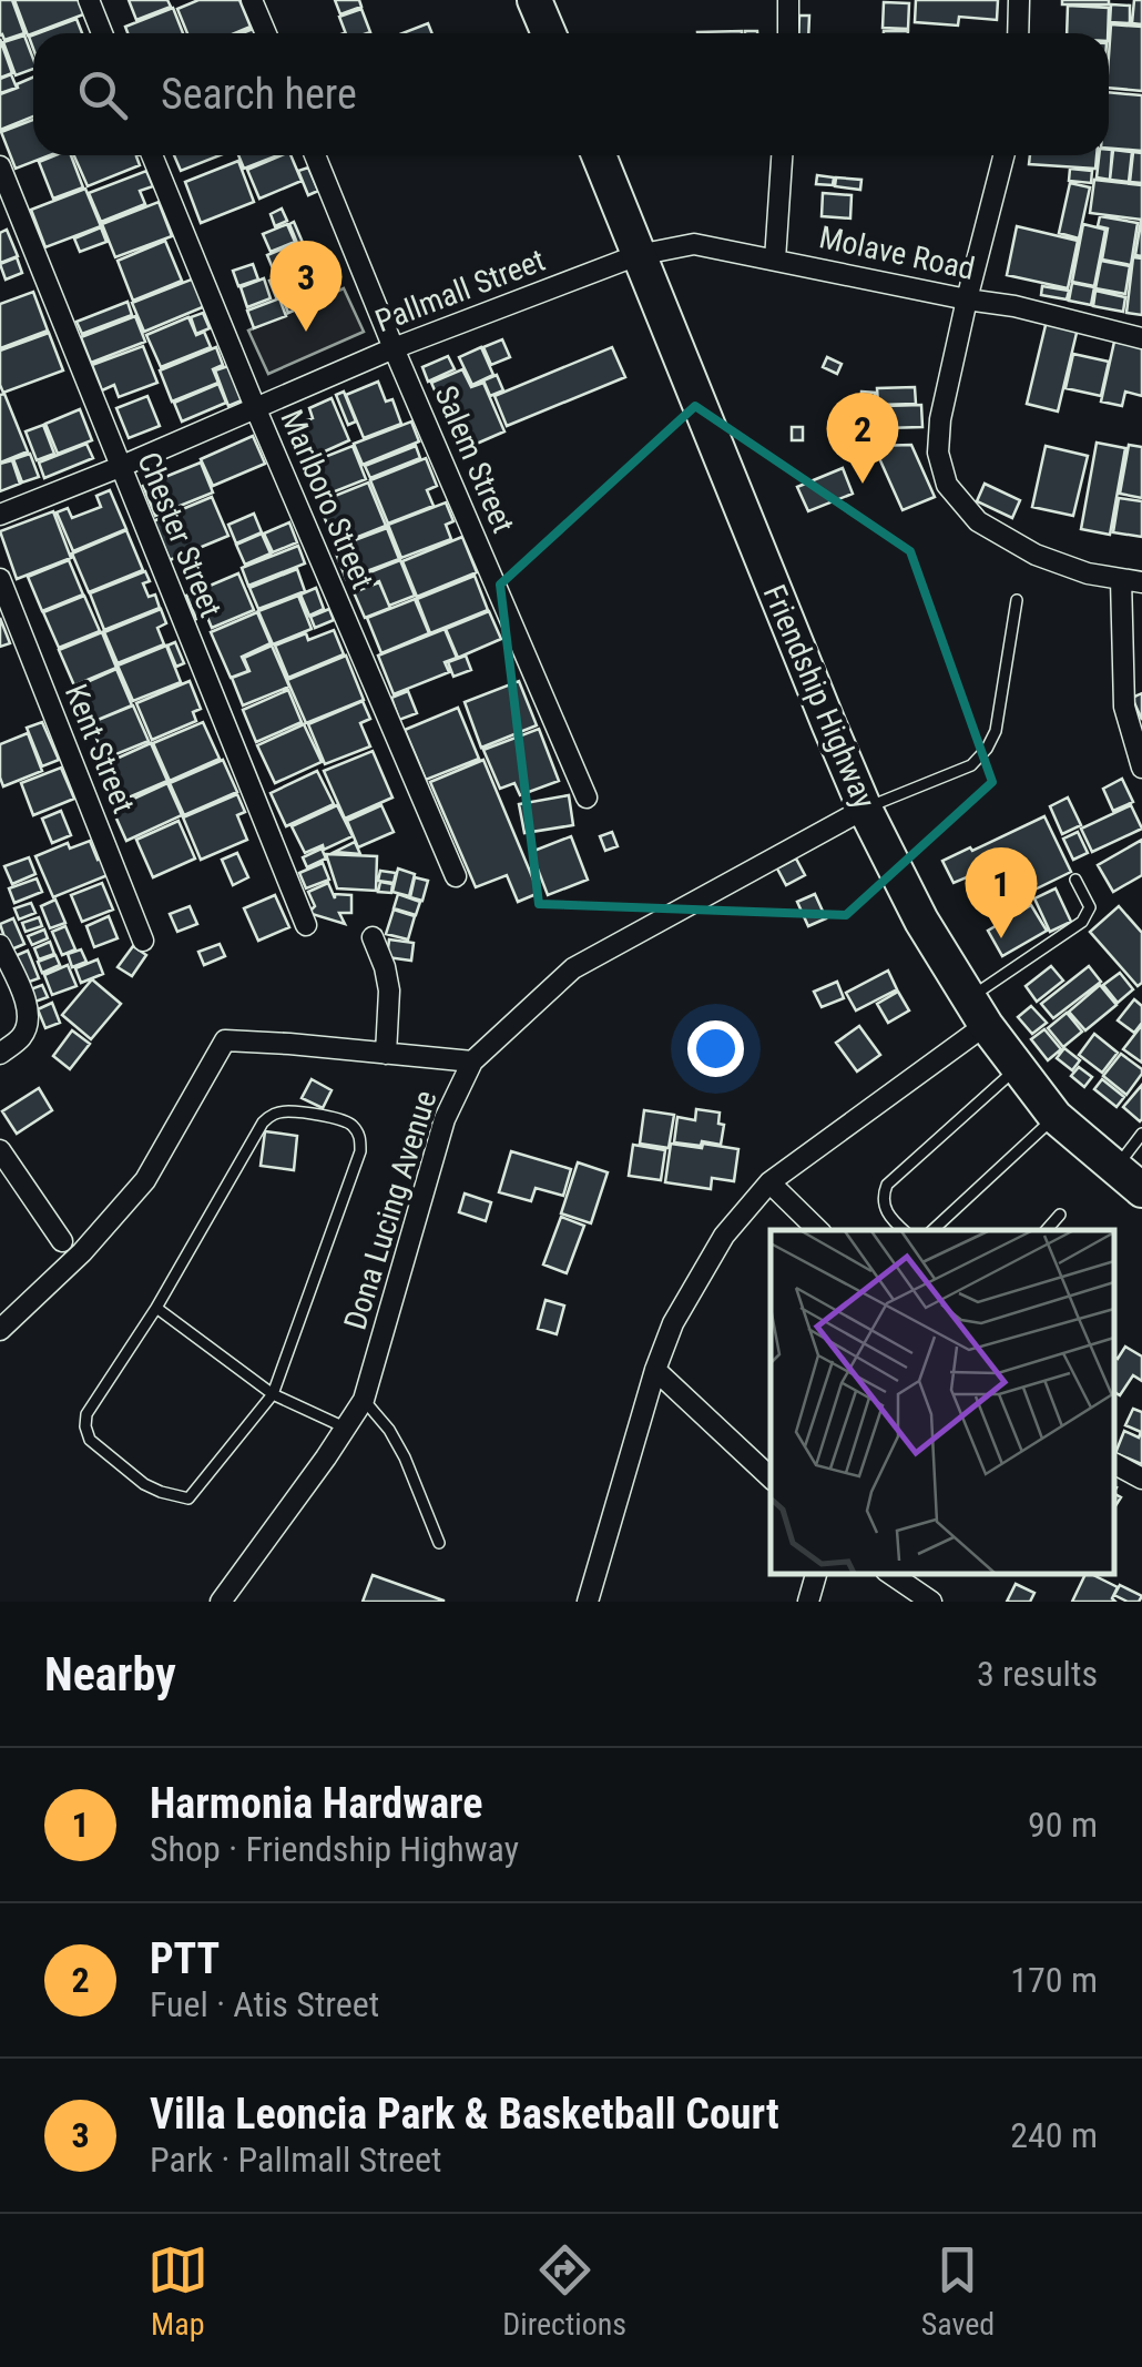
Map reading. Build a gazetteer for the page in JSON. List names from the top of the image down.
{
  "streets": {
    "main road": ["Friendship Highway"],
    "street": [
      "Molave Road",
      "Pallmall Street",
      "Salem Street",
      "Marlboro Street",
      "Chester Street",
      "Kent Street",
      "Dona Lucing Avenue"
    ]
  },
  "crossings": [
    ["Molave Road", "Pallmall Street"],
    ["Molave Road", "Friendship Highway"],
    ["Pallmall Street", "Salem Street"],
    ["Pallmall Street", "Marlboro Street"],
    ["Pallmall Street", "Chester Street"],
    ["Pallmall Street", "Friendship Highway"],
    ["Friendship Highway", "Dona Lucing Avenue"]
  ],
  "page": {
    "search": "Search here",
    "pins": ["3", "2", "1"],
    "heading": ["Nearby", "3 results"],
    "list": [
      {
        "mark": "1",
        "name": "Harmonia Hardware",
        "note": "Shop · Friendship Highway",
        "value": "90 m"
      },
      {
        "mark": "2",
        "name": "PTT",
        "note": "Fuel · Atis Street",
        "value": "170 m"
      },
      {
        "mark": "3",
        "name": "Villa Leoncia Park & Basketball Court",
        "note": "Park · Pallmall Street",
        "value": "240 m"
      }
    ],
    "nav": ["Map", "Directions", "Saved"]
  }
}
